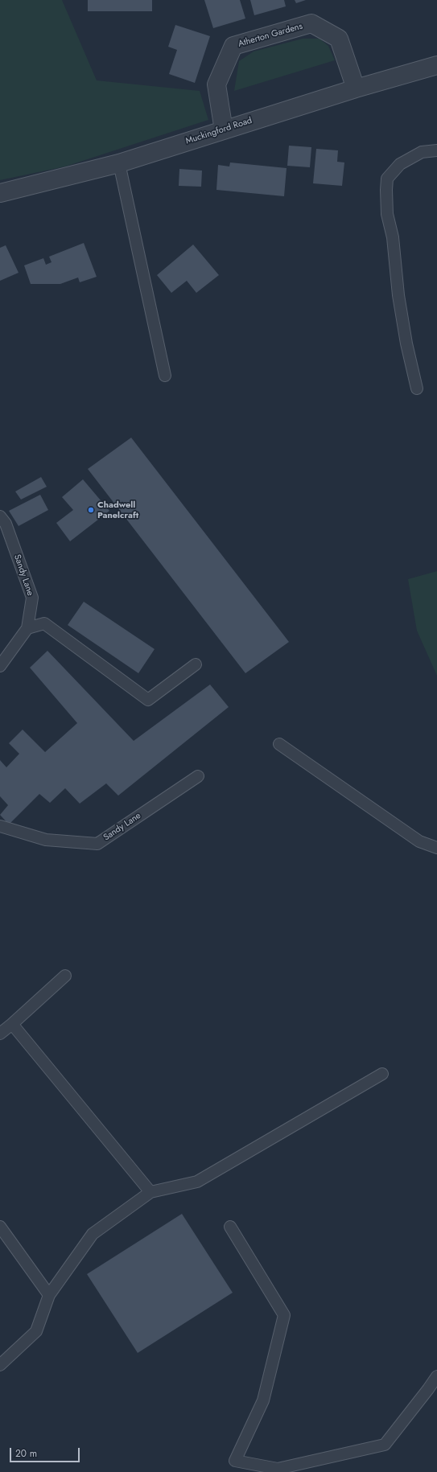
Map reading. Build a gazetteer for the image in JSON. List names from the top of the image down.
{
  "streets": {
    "street": ["Atherton Gardens", "Muckingford Road"],
    "lane": ["Sandy Lane"]
  },
  "crossings": [
    ["Atherton Gardens", "Muckingford Road"]
  ],
  "places": ["Chadwell Panelcraft"],
  "scale_bar": "20 m"
}
